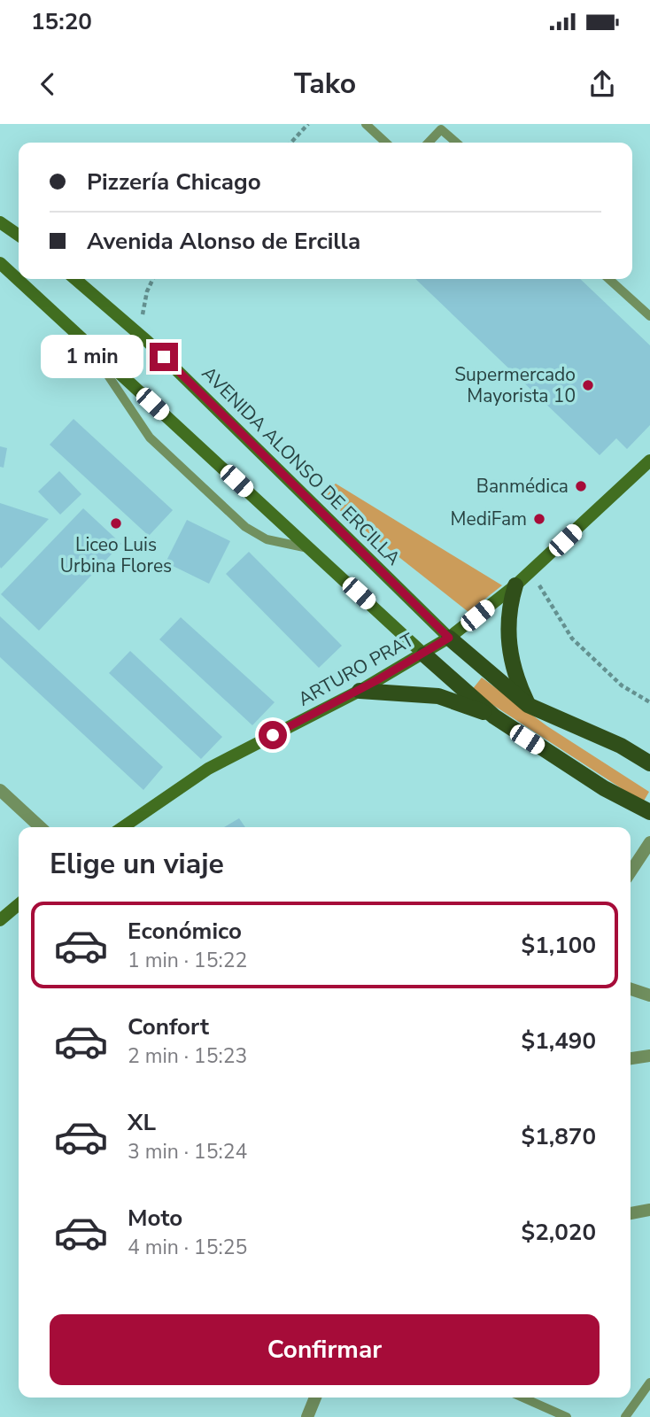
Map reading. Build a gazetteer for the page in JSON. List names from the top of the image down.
{
  "streets": {
    "main road": ["AVENIDA ALONSO DE ERCILLA", "ARTURO PRAT"]
  },
  "crossings": [
    ["AVENIDA ALONSO DE ERCILLA", "ARTURO PRAT"]
  ],
  "places": [
    "Supermercado Mayorista 10",
    "Banmédica",
    "MediFam",
    "Liceo Luis Urbina Flores"
  ],
  "page": {
    "status": "15:20",
    "header": "Tako",
    "banner": ["Pizzería Chicago", "Avenida Alonso de Ercilla"],
    "bubble": "1 min",
    "heading": "Elige un viaje",
    "list": [
      {
        "name": "Económico",
        "note": "1 min · 15:22",
        "value": "$1,100"
      },
      {
        "name": "Confort",
        "note": "2 min · 15:23",
        "value": "$1,490"
      },
      {
        "name": "XL",
        "note": "3 min · 15:24",
        "value": "$1,870"
      },
      {
        "name": "Moto",
        "note": "4 min · 15:25",
        "value": "$2,020"
      }
    ],
    "buttons": "Confirmar"
  }
}
